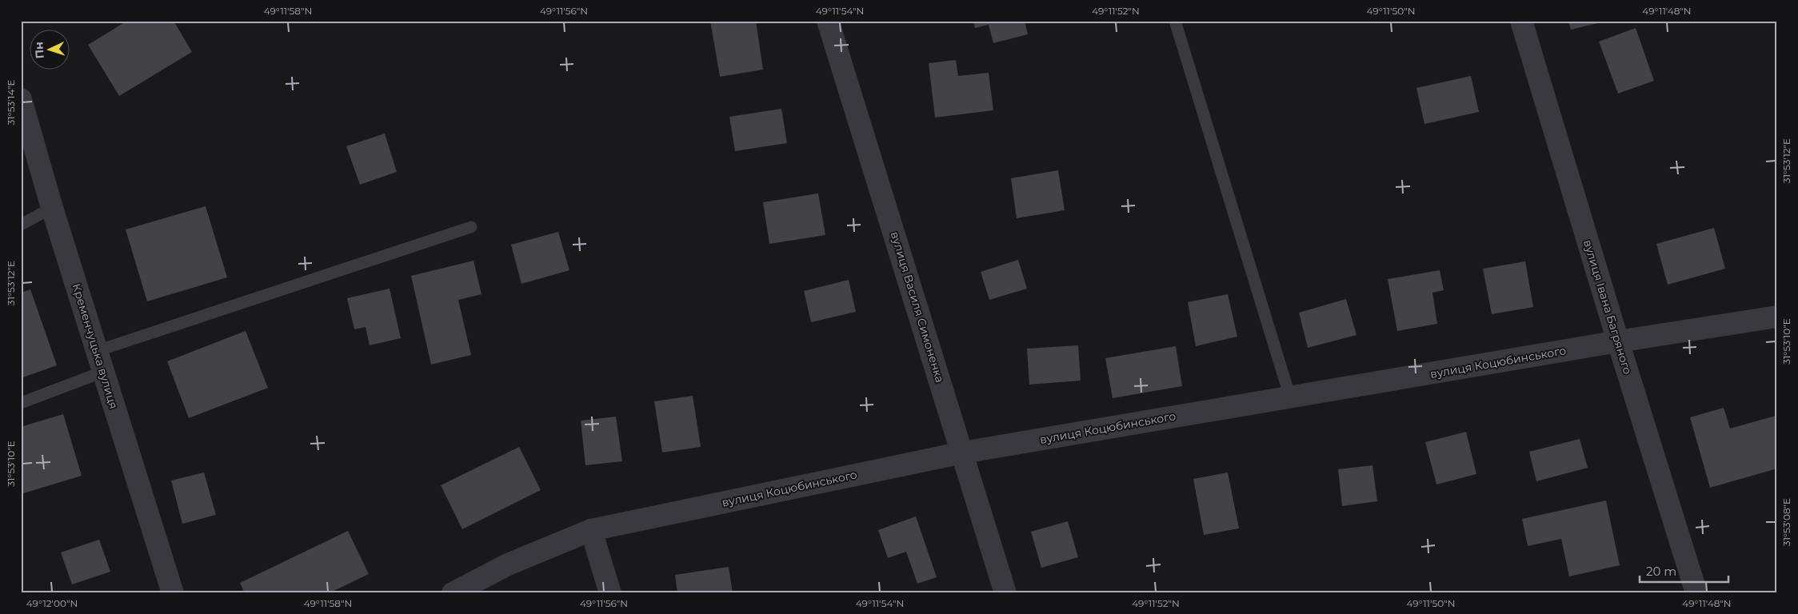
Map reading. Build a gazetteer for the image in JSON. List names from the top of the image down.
{
  "streets": {
    "street": [
      "вулиця Василя Симоненка",
      "вулиця Івана Багряного",
      "Кременчуцька вулиця",
      "вулиця Коцюбинського"
    ]
  },
  "crossings": [
    ["вулиця Василя Симоненка", "вулиця Коцюбинського"],
    ["вулиця Івана Багряного", "вулиця Коцюбинського"]
  ],
  "scale_bar": "20 m",
  "north": "left",
  "coordinates": [
    "49°11'58\"N",
    "49°11'56\"N",
    "49°11'54\"N",
    "49°11'52\"N",
    "49°11'50\"N",
    "49°11'48\"N",
    "31°53'14\"E",
    "31°53'12\"E",
    "31°53'10\"E",
    "31°53'08\"E",
    "49°12'00\"N"
  ]
}
